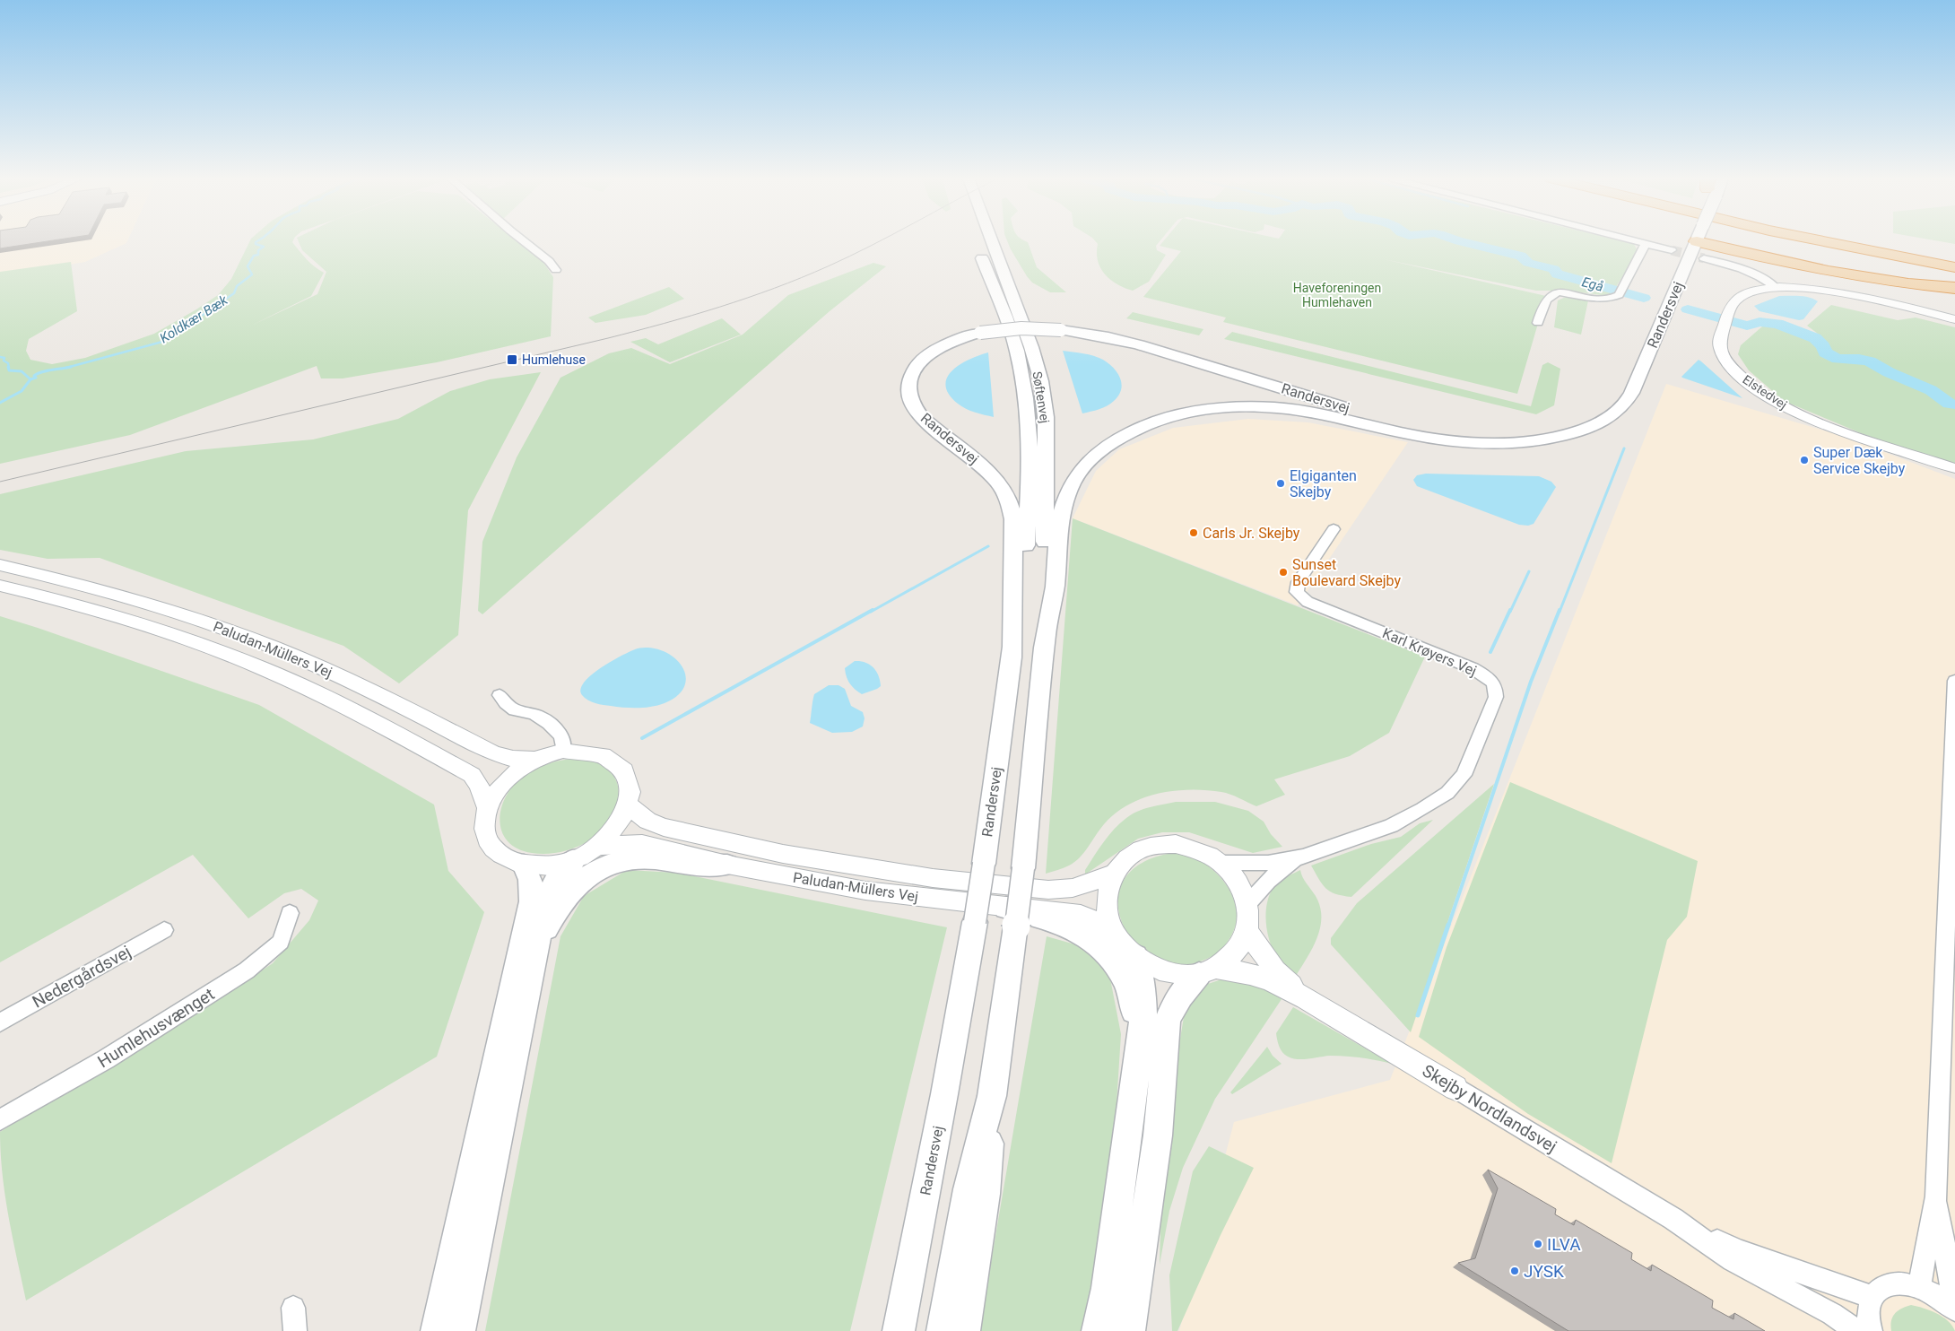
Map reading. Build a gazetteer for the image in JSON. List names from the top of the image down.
{
  "streets": {
    "main road": ["Randersvej", "Søftenvej"],
    "street": [
      "Elstedvej",
      "Paludan-Müllers Vej",
      "Karl Krøyers Vej",
      "Nedergårdsvej",
      "Humlehusvænget",
      "Skejby Nordlandsvej"
    ]
  },
  "crossings": [
    ["Randersvej", "Søftenvej"],
    ["Randersvej", "Paludan-Müllers Vej"],
    ["Paludan-Müllers Vej", "Karl Krøyers Vej"],
    ["Paludan-Müllers Vej", "Skejby Nordlandsvej"],
    ["Karl Krøyers Vej", "Skejby Nordlandsvej"]
  ],
  "water": ["Egå", "Koldkær Bæk"],
  "parks": ["Haveforeningen Humlehaven"],
  "places": {
    "transit": ["Humlehuse"],
    "other": [
      "Super Dæk Service Skejby",
      "Elgiganten Skejby",
      "Carls Jr. Skejby",
      "Sunset Boulevard Skejby",
      "ILVA",
      "JYSK"
    ]
  }
}
